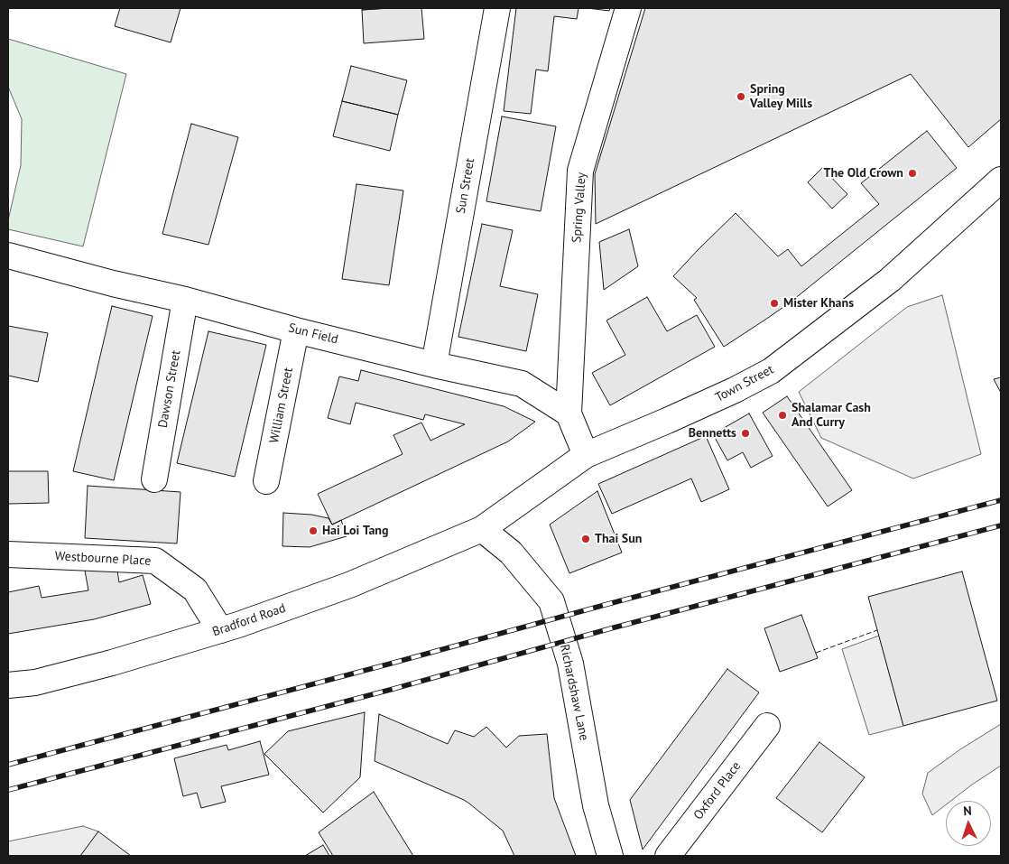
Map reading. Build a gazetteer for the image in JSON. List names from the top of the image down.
{
  "streets": {
    "street": [
      "Sun Street",
      "Spring Valley",
      "Sun Field",
      "Town Street",
      "Dawson Street",
      "William Street",
      "Westbourne Place",
      "Bradford Road",
      "Richardshaw Lane",
      "Oxford Place"
    ]
  },
  "crossings": [
    ["Sun Street", "Sun Field"],
    ["Spring Valley", "Sun Field"],
    ["Sun Field", "Dawson Street"],
    ["Sun Field", "William Street"],
    ["Town Street", "Bradford Road"],
    ["Town Street", "Richardshaw Lane"],
    ["Westbourne Place", "Bradford Road"],
    ["Bradford Road", "Richardshaw Lane"]
  ],
  "places": [
    "Spring Valley Mills",
    "The Old Crown",
    "Mister Khans",
    "Shalamar Cash And Curry",
    "Bennetts",
    "Hai Loi Tang",
    "Thai Sun"
  ],
  "north": "top"
}
